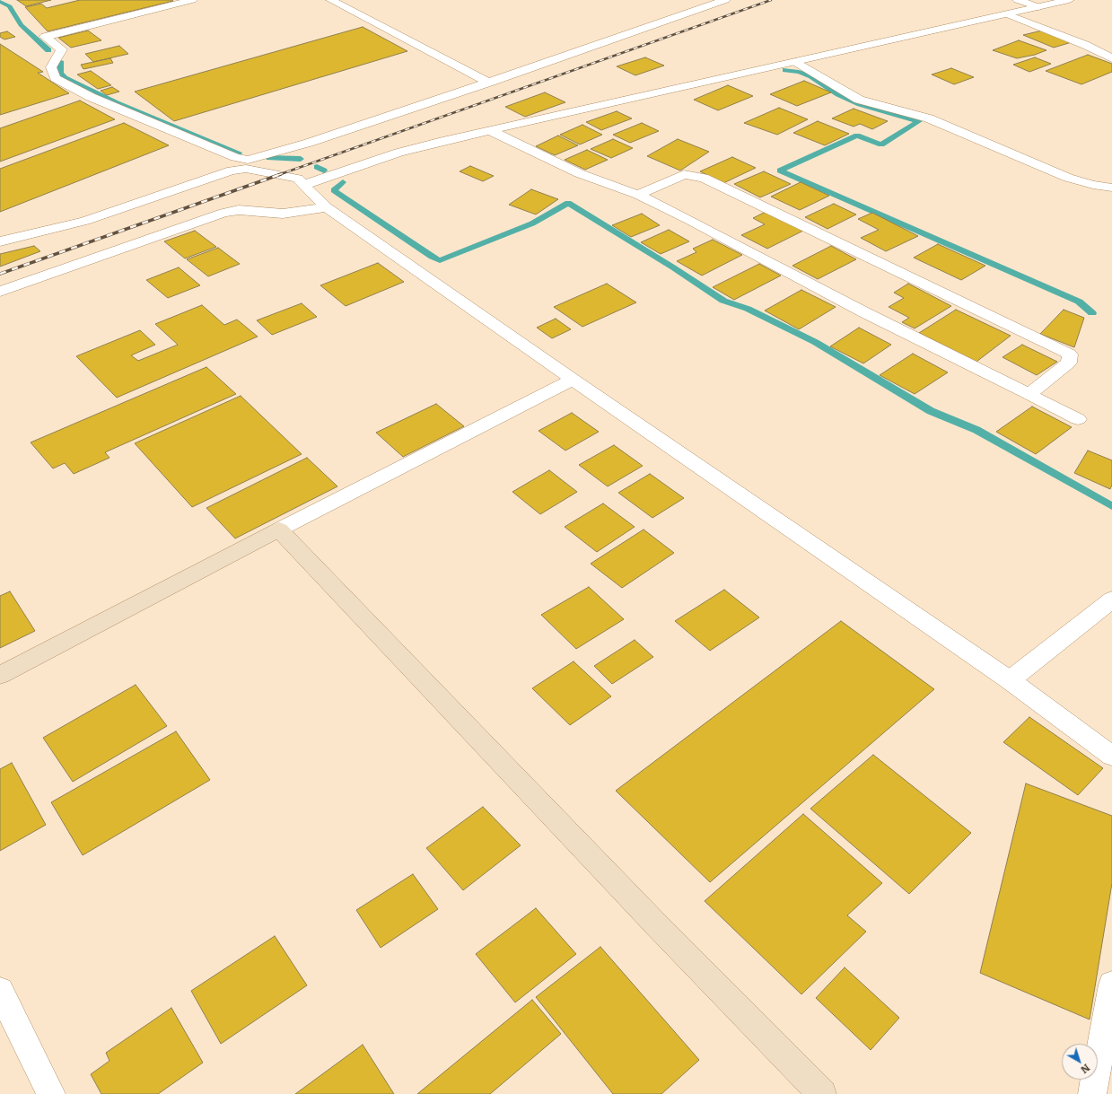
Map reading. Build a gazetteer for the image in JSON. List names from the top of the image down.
{
  "north": "bottom right"
}
